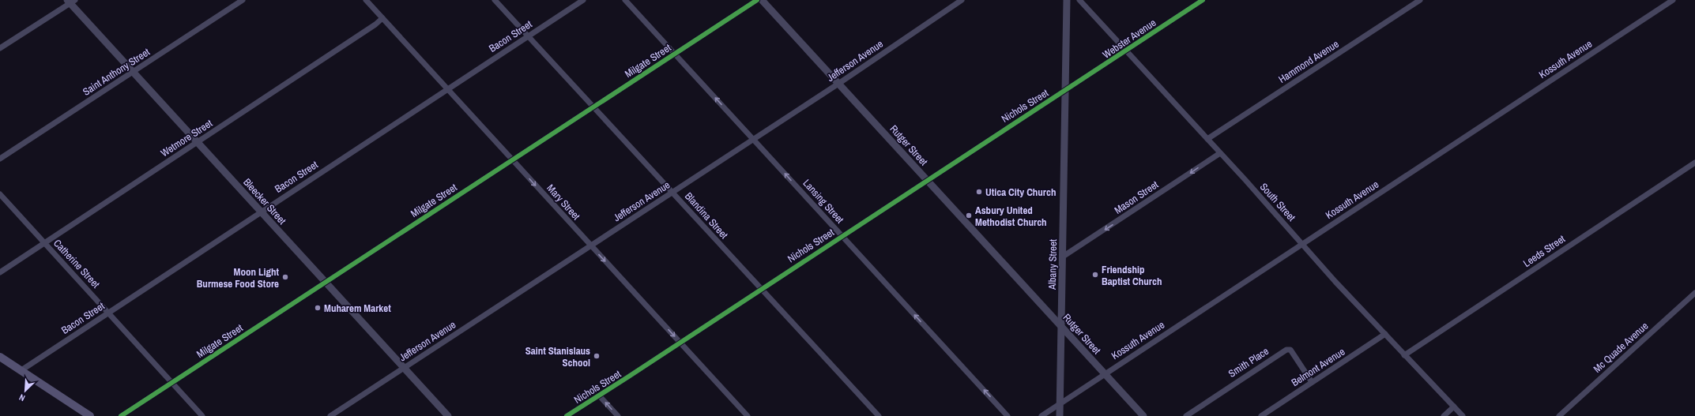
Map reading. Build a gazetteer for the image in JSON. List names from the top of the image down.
{
  "streets": {
    "street": [
      "Bacon Street",
      "Webster Avenue",
      "Kossuth Avenue",
      "Milgate Street",
      "Jefferson Avenue",
      "Hammond Avenue",
      "Saint Anthony Street",
      "Nichols Street",
      "Wetmore Street",
      "Rutger Street",
      "Mason Street",
      "Bleecker Street",
      "Lansing Street",
      "Mary Street",
      "South Street",
      "Blandina Street",
      "Leeds Street",
      "Catherine Street",
      "Albany Street",
      "Mc Quade Avenue",
      "Smith Place",
      "Belmont Avenue"
    ]
  },
  "crossings": [
    ["Bacon Street", "Bleecker Street"],
    ["Bacon Street", "Mary Street"],
    ["Bacon Street", "Blandina Street"],
    ["Bacon Street", "Catherine Street"],
    ["Webster Avenue", "Nichols Street"],
    ["Webster Avenue", "South Street"],
    ["Webster Avenue", "Albany Street"],
    ["Kossuth Avenue", "Rutger Street"],
    ["Kossuth Avenue", "South Street"],
    ["Kossuth Avenue", "Albany Street"],
    ["Milgate Street", "Bleecker Street"],
    ["Milgate Street", "Lansing Street"],
    ["Milgate Street", "Mary Street"],
    ["Milgate Street", "Blandina Street"],
    ["Milgate Street", "Catherine Street"],
    ["Jefferson Avenue", "Rutger Street"],
    ["Jefferson Avenue", "Bleecker Street"],
    ["Jefferson Avenue", "Lansing Street"],
    ["Jefferson Avenue", "Mary Street"],
    ["Jefferson Avenue", "Blandina Street"],
    ["Hammond Avenue", "South Street"],
    ["Saint Anthony Street", "Bleecker Street"],
    ["Nichols Street", "Rutger Street"],
    ["Nichols Street", "Lansing Street"],
    ["Nichols Street", "Mary Street"],
    ["Nichols Street", "Blandina Street"],
    ["Nichols Street", "Albany Street"],
    ["Wetmore Street", "Bleecker Street"],
    ["Wetmore Street", "Mary Street"],
    ["Wetmore Street", "Catherine Street"],
    ["Rutger Street", "Albany Street"],
    ["Mason Street", "South Street"],
    ["Mason Street", "Albany Street"],
    ["South Street", "Leeds Street"],
    ["South Street", "Belmont Avenue"],
    ["Smith Place", "Belmont Avenue"]
  ],
  "one_way": ["Mason Street", "Lansing Street", "Mary Street"],
  "places": [
    "Utica City Church",
    "Asbury United Methodist Church",
    "Friendship Baptist Church",
    "Moon Light Burmese Food Store",
    "Muharem Market",
    "Saint Stanislaus School"
  ],
  "north": "bottom left"
}
